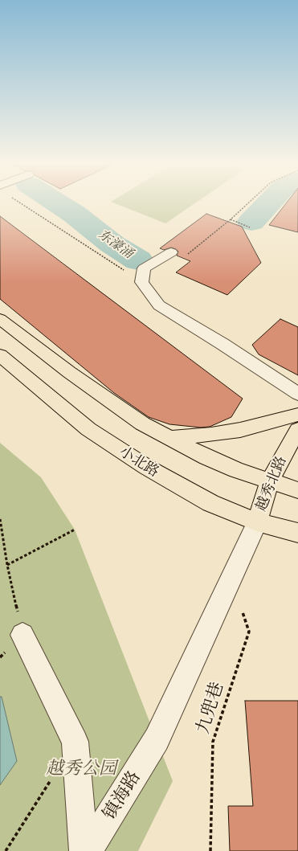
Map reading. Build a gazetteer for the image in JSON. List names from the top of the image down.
{
  "streets": {
    "main road": ["小北路", "越秀北路"],
    "street": ["镇海路"],
    "path": ["九兜巷"]
  },
  "crossings": [
    ["小北路", "越秀北路"],
    ["小北路", "镇海路"],
    ["越秀北路", "镇海路"],
    ["九兜巷", "镇海路"]
  ],
  "water": ["东濠涌"],
  "parks": ["越秀公园"]
}
